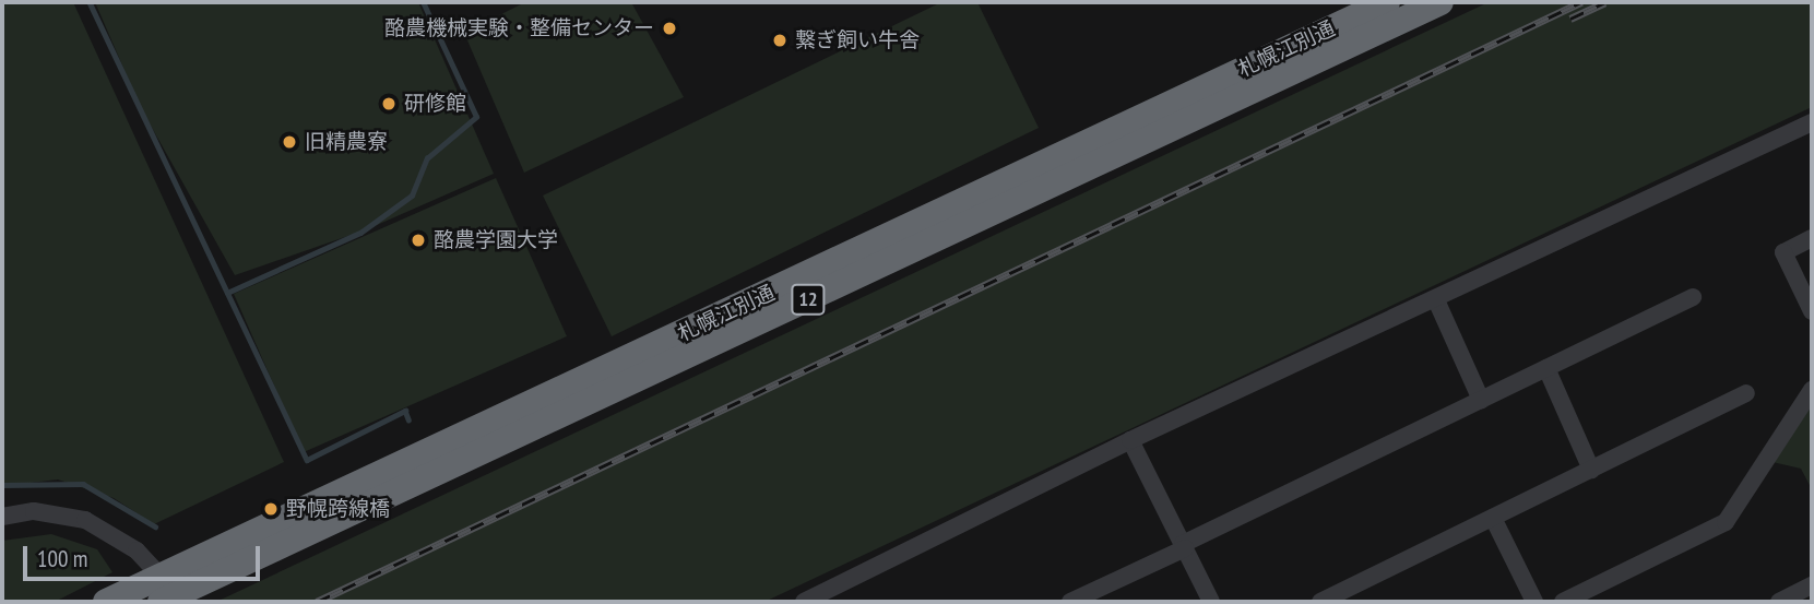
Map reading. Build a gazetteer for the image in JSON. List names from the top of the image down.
{
  "streets": {
    "highway": ["札幌江別通", "12"]
  },
  "places": [
    "酪農機械実験・整備センター",
    "繋ぎ飼い牛舎",
    "研修館",
    "旧精農寮",
    "酪農学園大学",
    "野幌跨線橋"
  ],
  "scale_bar": "100 m"
}
